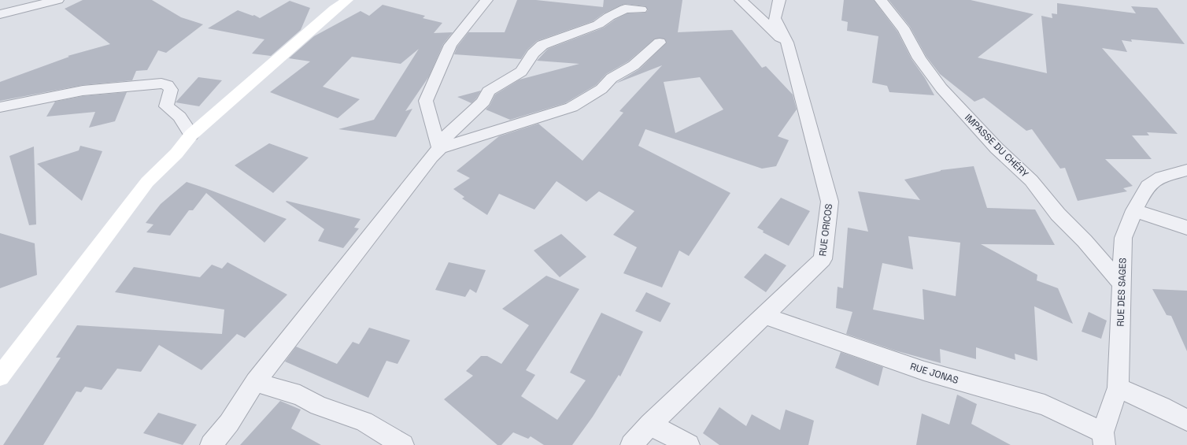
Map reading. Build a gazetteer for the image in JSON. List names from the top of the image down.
{
  "streets": {
    "street": [
      "IMPASSE DU CHÉRY",
      "RUE ORICOS",
      "RUE DES SAGES",
      "RUE JONAS"
    ]
  },
  "crossings": [
    ["IMPASSE DU CHÉRY", "RUE DES SAGES"],
    ["RUE ORICOS", "RUE JONAS"],
    ["RUE DES SAGES", "RUE JONAS"]
  ]
}
